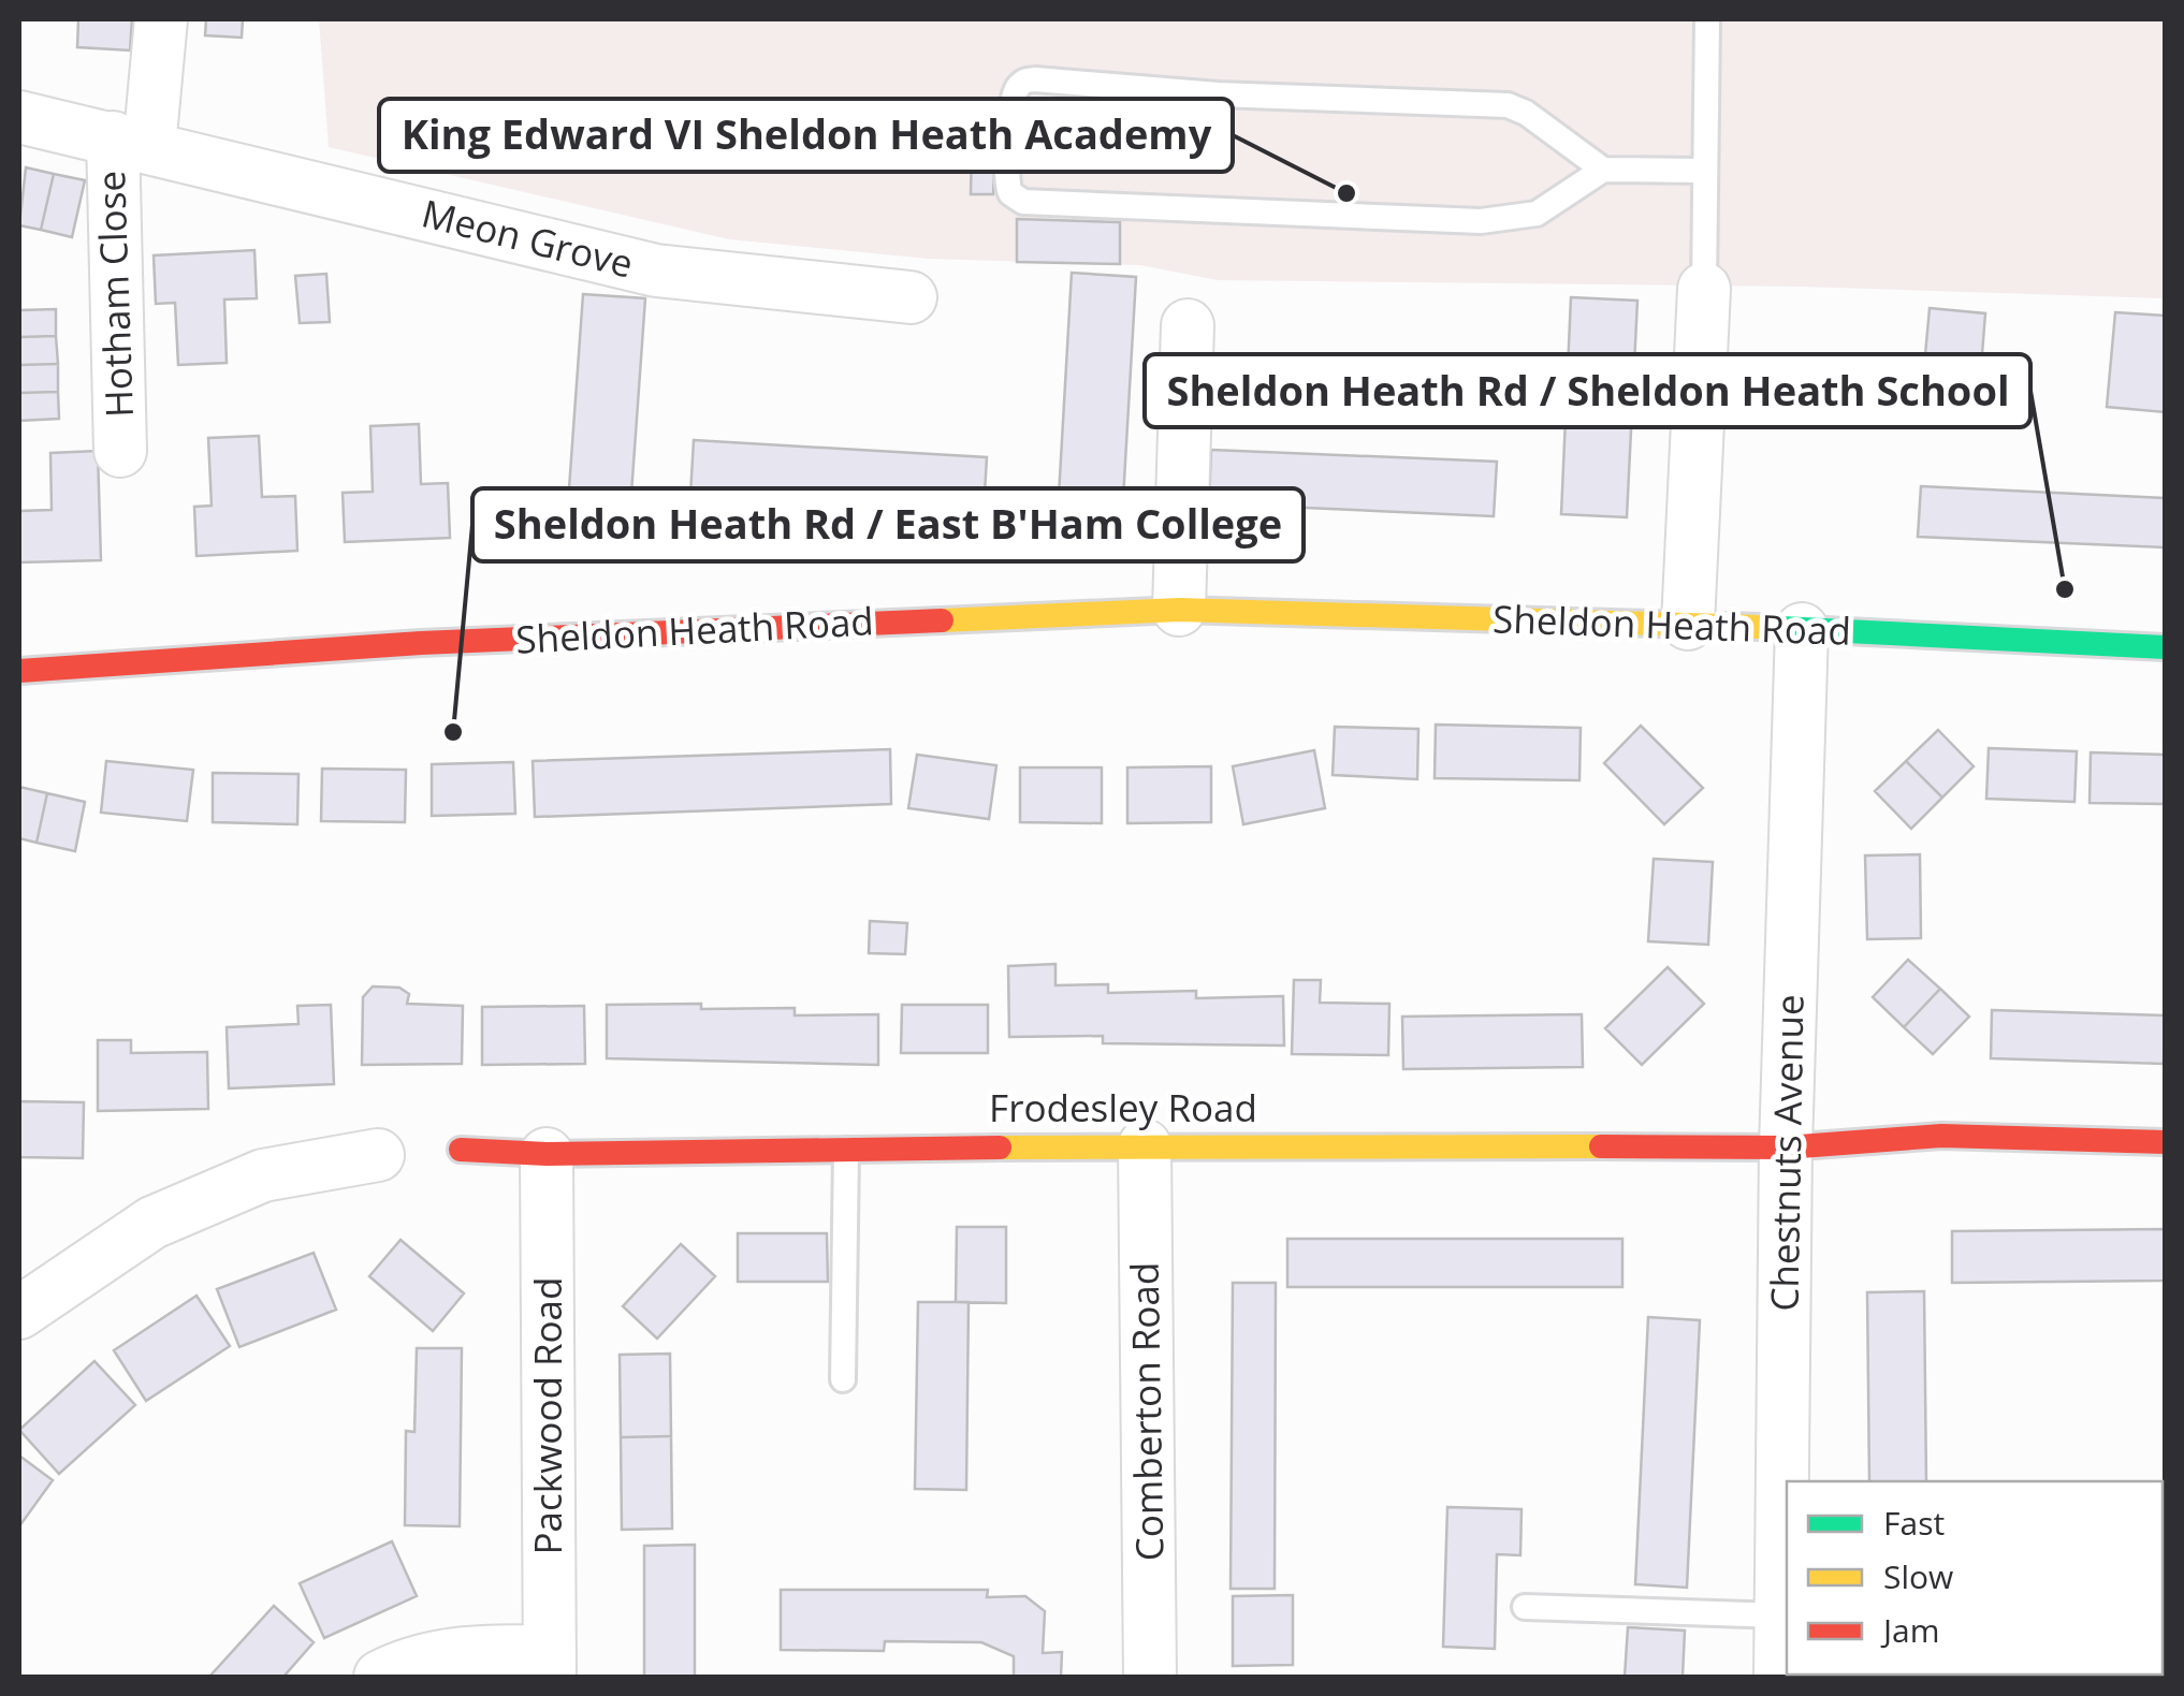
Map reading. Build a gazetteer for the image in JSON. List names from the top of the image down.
{
  "streets": {
    "street": [
      "Meon Grove",
      "Hotham Close",
      "Sheldon Heath Road",
      "Frodesley Road",
      "Chestnuts Avenue",
      "Comberton Road",
      "Packwood Road"
    ]
  },
  "crossings": [
    ["Meon Grove", "Hotham Close"],
    ["Sheldon Heath Road", "Chestnuts Avenue"],
    ["Frodesley Road", "Chestnuts Avenue"],
    ["Frodesley Road", "Comberton Road"],
    ["Frodesley Road", "Packwood Road"]
  ],
  "places": ["King Edward VI Sheldon Heath Academy", "Sheldon Heath Rd / Sheldon Heath School", "Sheldon Heath Rd / East B'Ham College"],
  "legend": ["Fast", "Slow", "Jam"]
}
